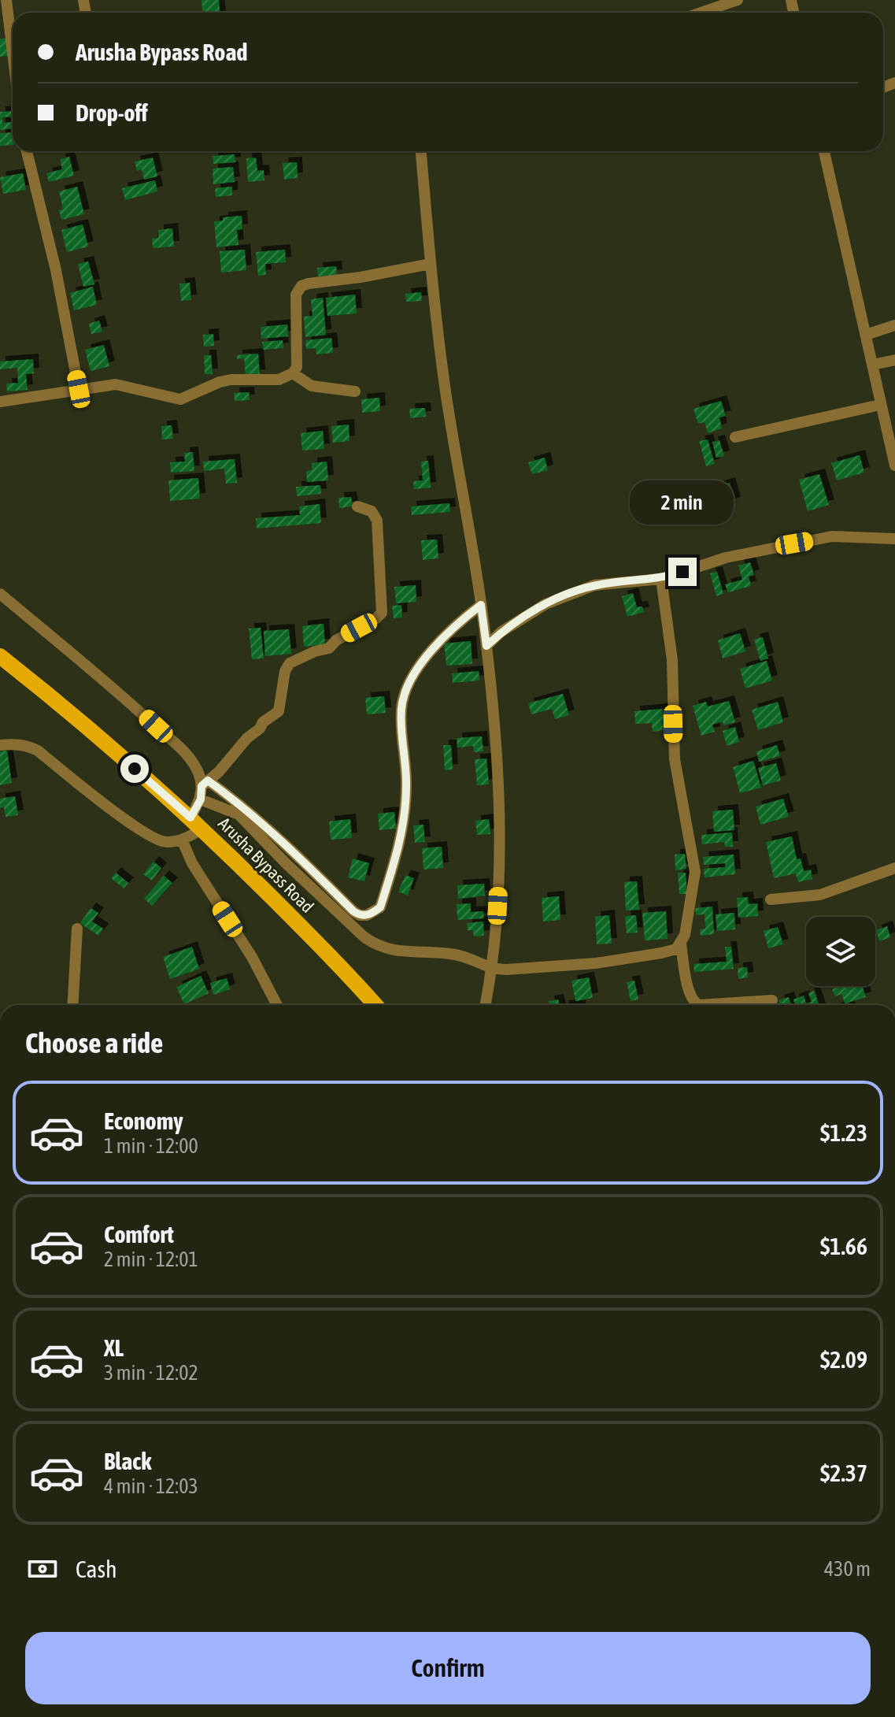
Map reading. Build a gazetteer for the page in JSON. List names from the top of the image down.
{
  "streets": {
    "main road": ["Arusha Bypass Road"]
  },
  "page": {
    "banner": ["Arusha Bypass Road", "Drop-off"],
    "bubble": "2 min",
    "heading": "Choose a ride",
    "list": [
      {
        "name": "Economy",
        "note": "1 min · 12:00",
        "value": "$1.23"
      },
      {
        "name": "Comfort",
        "note": "2 min · 12:01",
        "value": "$1.66"
      },
      {
        "name": "XL",
        "note": "3 min · 12:02",
        "value": "$2.09"
      },
      {
        "name": "Black",
        "note": "4 min · 12:03",
        "value": "$2.37"
      }
    ],
    "pay": ["Cash", "430 m"],
    "buttons": "Confirm"
  }
}
